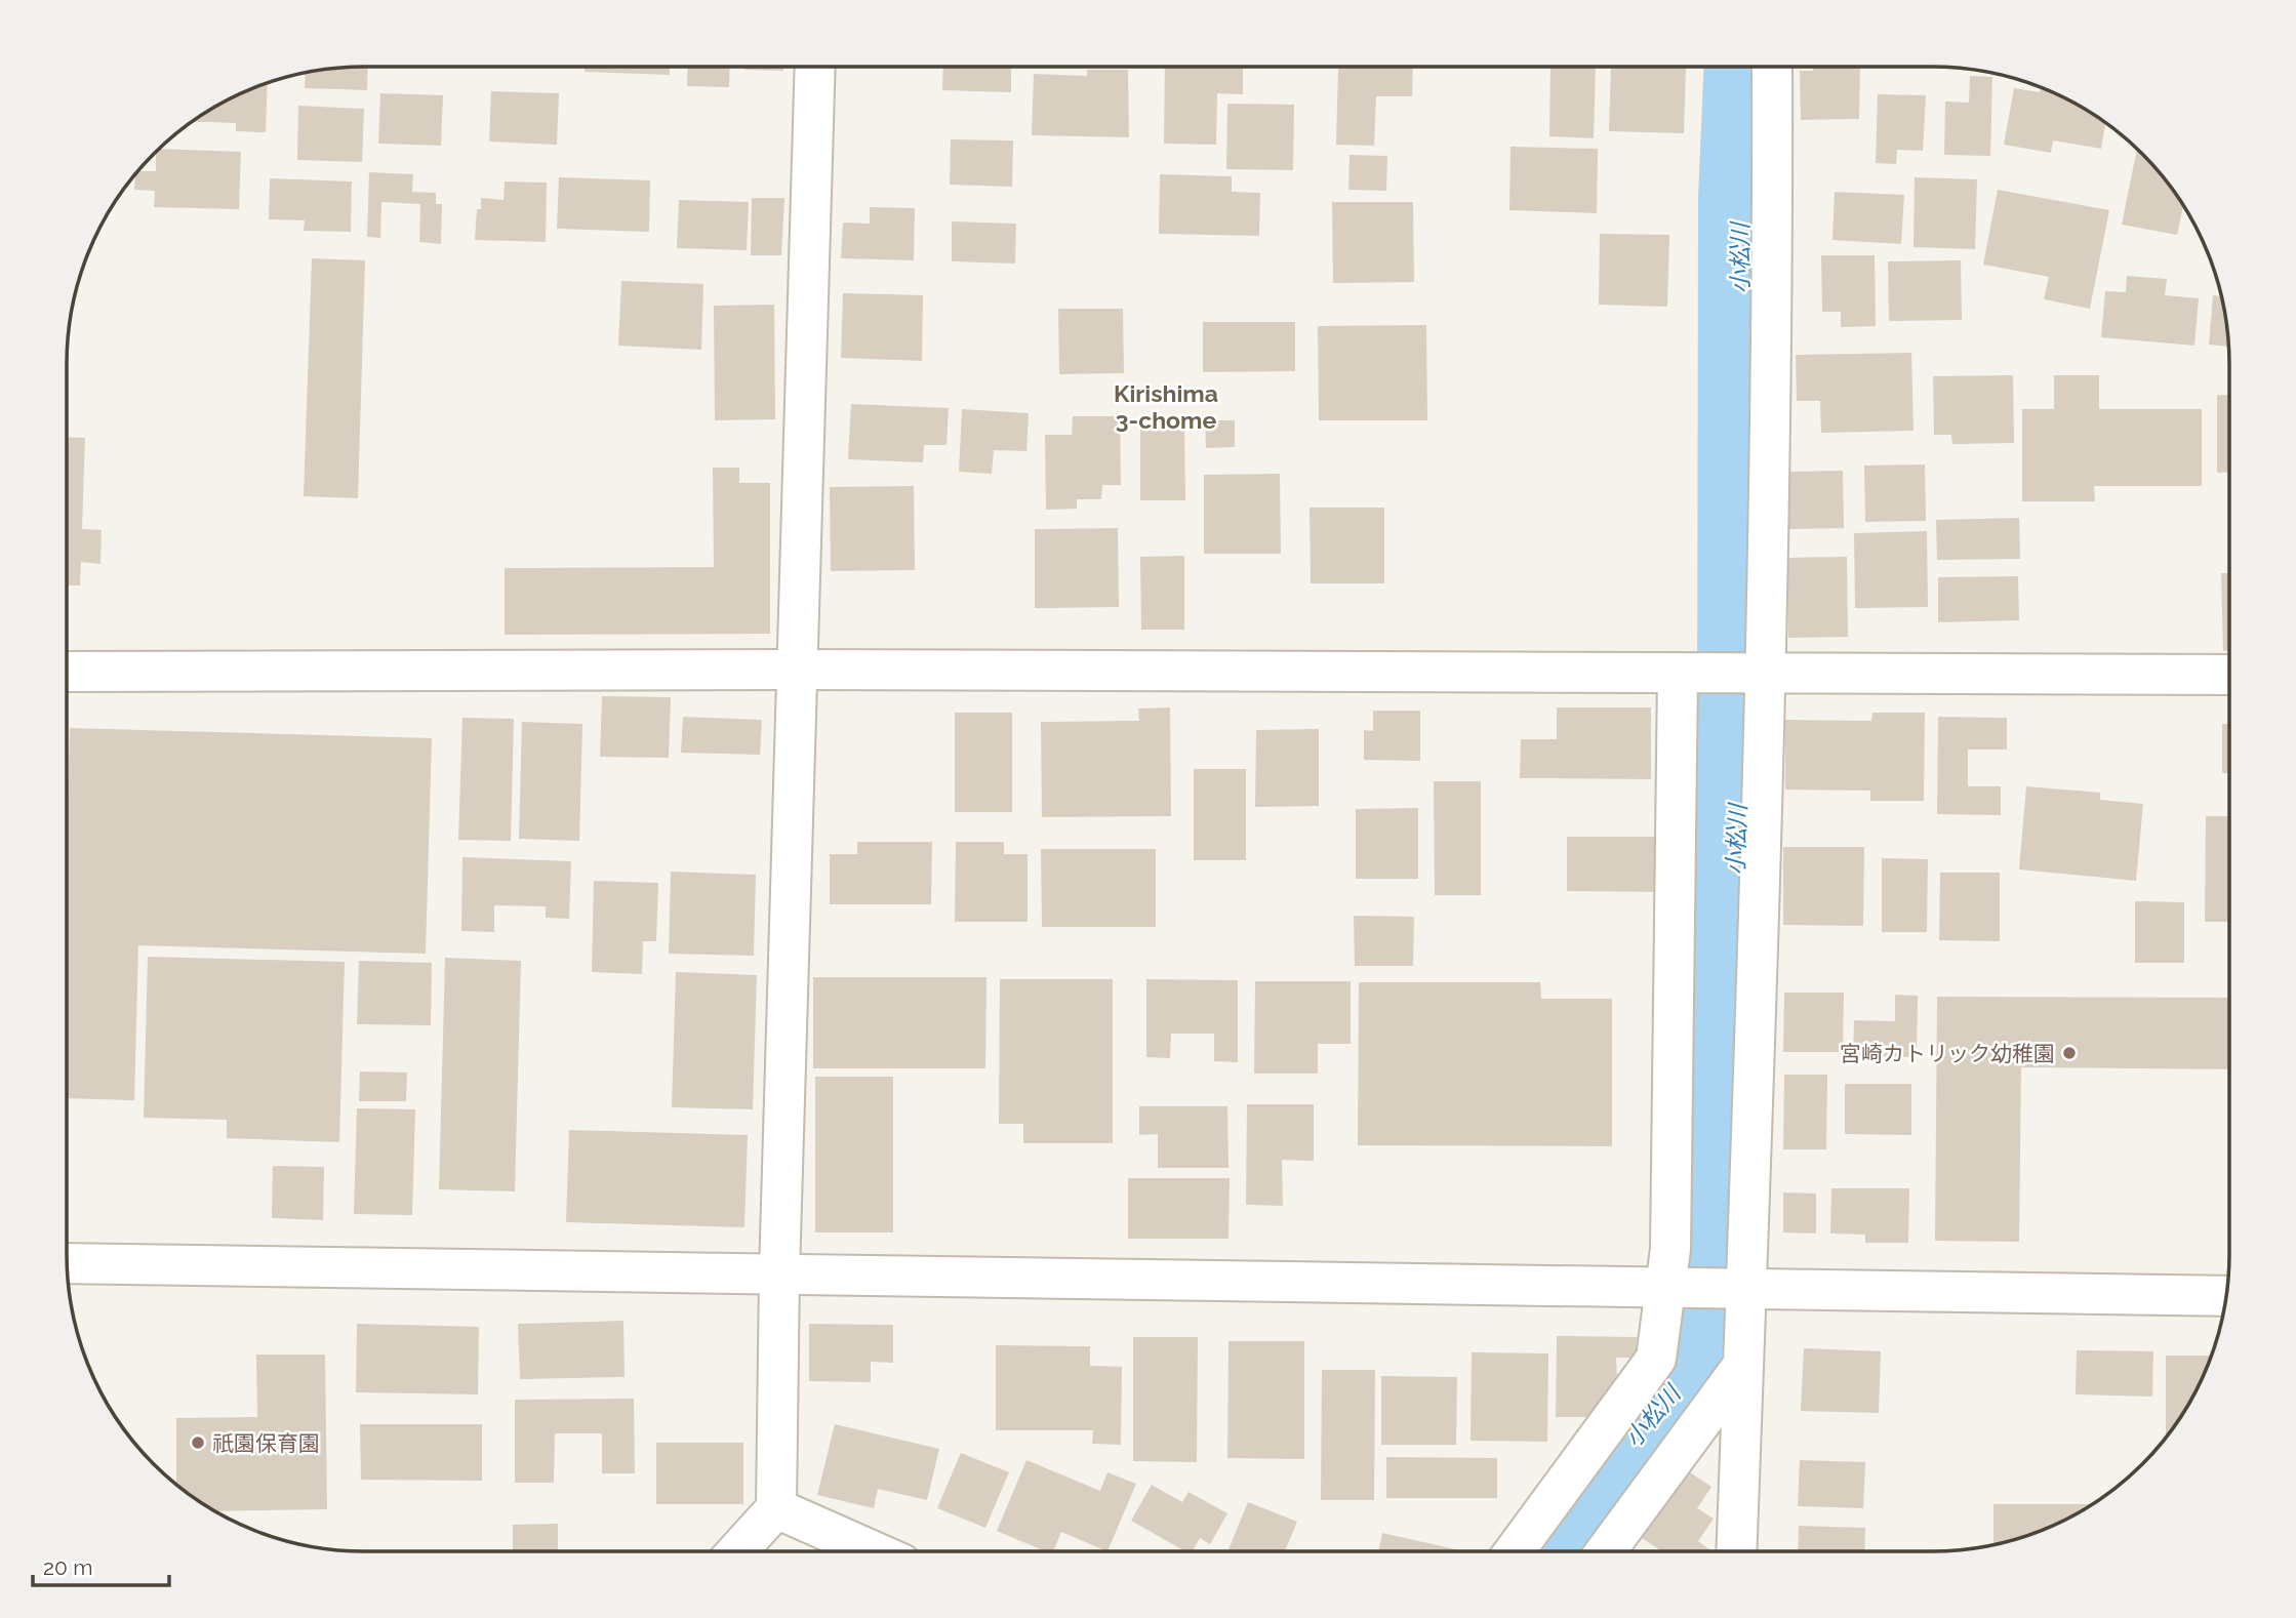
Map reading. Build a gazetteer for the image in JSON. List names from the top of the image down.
{
  "districts": ["Kirishima 3-chome"],
  "water": ["小松川"],
  "places": ["宮崎カトリック幼稚園", "祇園保育園"],
  "scale_bar": "20 m"
}
